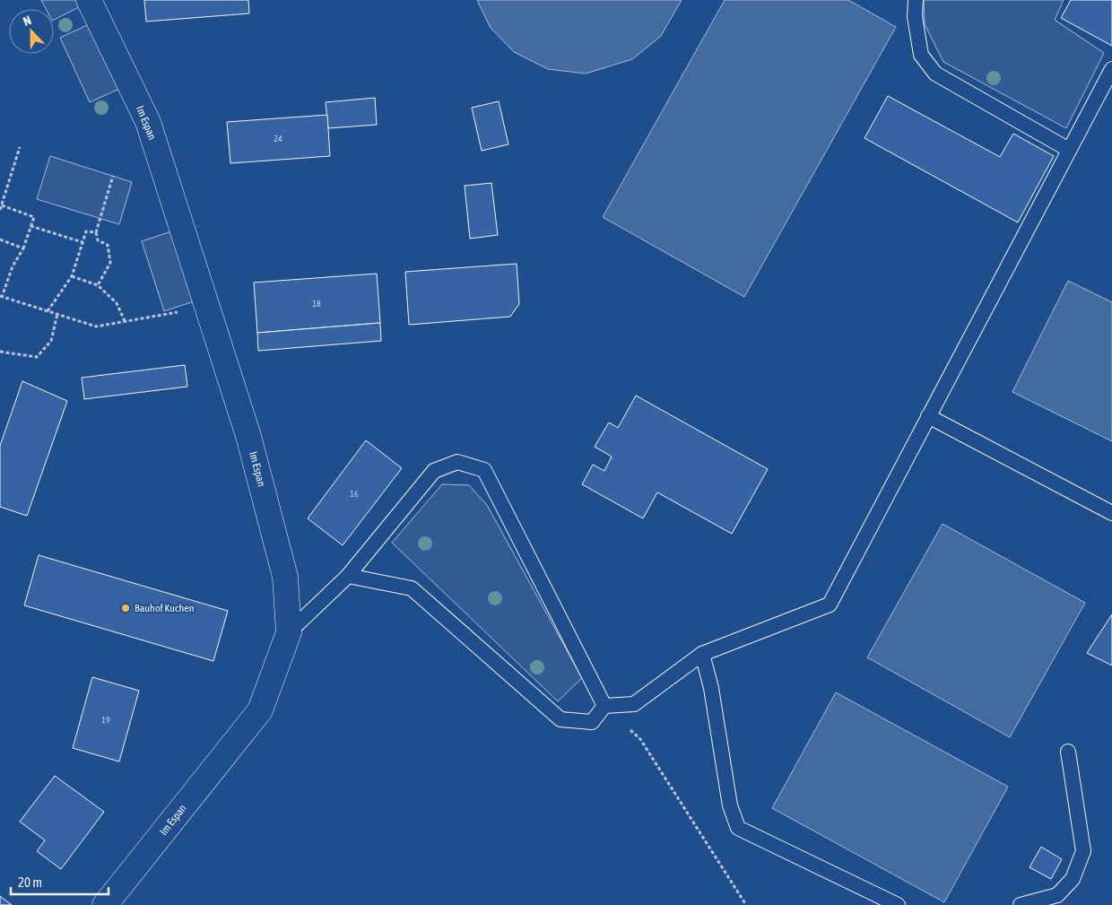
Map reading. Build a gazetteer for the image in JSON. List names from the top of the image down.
{
  "streets": {
    "street": ["Im Espan"]
  },
  "places": ["Bauhof Kuchen"],
  "house_numbers": [
    "24",
    "18",
    "16",
    "19"
  ],
  "scale_bar": "20 m",
  "north": "top"
}
